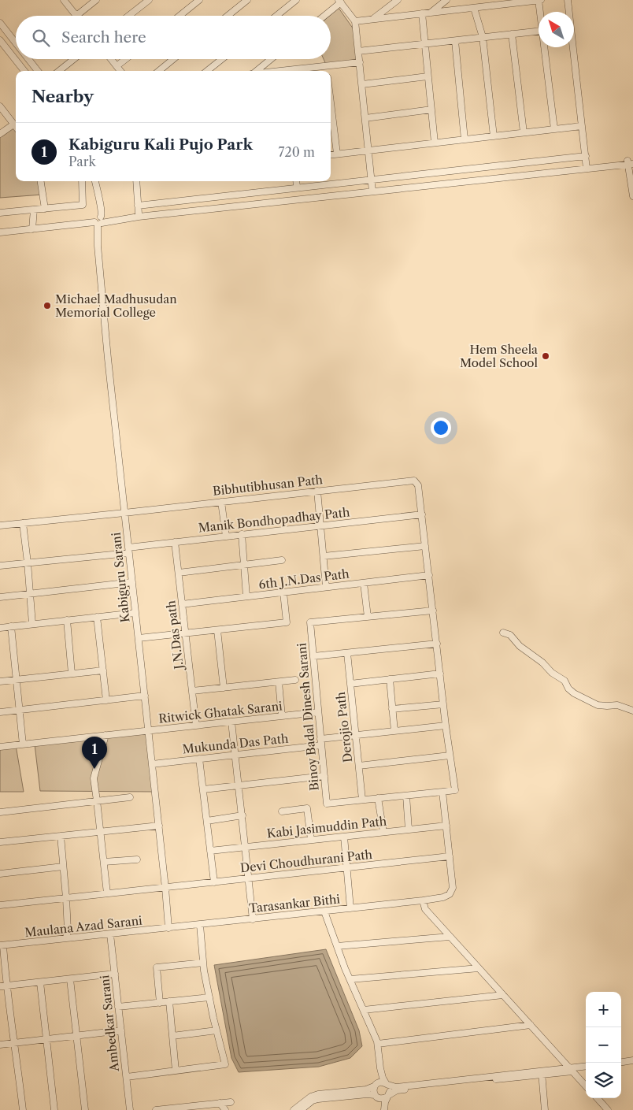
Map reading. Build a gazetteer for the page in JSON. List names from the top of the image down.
{
  "streets": {
    "street": [
      "Bibhutibhusan Path",
      "Manik Bondhopadhay Path",
      "Kabiguru Sarani",
      "6th J.N.Das Path",
      "J.N.Das path",
      "Ritwick Ghatak Sarani",
      "Binoy Badal Dinesh Sarani",
      "Derojio Path",
      "Mukunda Das Path",
      "Kabi Jasimuddin Path",
      "Devi Choudhurani Path",
      "Tarasankar Bithi",
      "Maulana Azad Sarani",
      "Ambedkar Sarani"
    ]
  },
  "crossings": [
    ["Bibhutibhusan Path", "Manik Bondhopadhay Path"],
    ["Bibhutibhusan Path", "Kabiguru Sarani"],
    ["Manik Bondhopadhay Path", "Kabiguru Sarani"],
    ["Manik Bondhopadhay Path", "J.N.Das path"],
    ["Kabiguru Sarani", "Ritwick Ghatak Sarani"],
    ["Kabiguru Sarani", "Mukunda Das Path"],
    ["Kabiguru Sarani", "Devi Choudhurani Path"],
    ["Kabiguru Sarani", "Tarasankar Bithi"],
    ["Kabiguru Sarani", "Maulana Azad Sarani"],
    ["6th J.N.Das Path", "J.N.Das path"],
    ["J.N.Das path", "Ritwick Ghatak Sarani"],
    ["Ritwick Ghatak Sarani", "Binoy Badal Dinesh Sarani"],
    ["Binoy Badal Dinesh Sarani", "Derojio Path"],
    ["Binoy Badal Dinesh Sarani", "Mukunda Das Path"],
    ["Derojio Path", "Mukunda Das Path"],
    ["Tarasankar Bithi", "Maulana Azad Sarani"],
    ["Maulana Azad Sarani", "Ambedkar Sarani"]
  ],
  "places": ["Michael Madhusudan Memorial College", "Hem Sheela Model School"],
  "north": "top left",
  "page": {
    "search": "Search here",
    "heading": "Nearby",
    "list": [
      {
        "mark": "1",
        "name": "Kabiguru Kali Pujo Park",
        "note": "Park",
        "value": "720 m"
      }
    ],
    "pins": "1",
    "map_buttons": ["+", "−"]
  }
}
